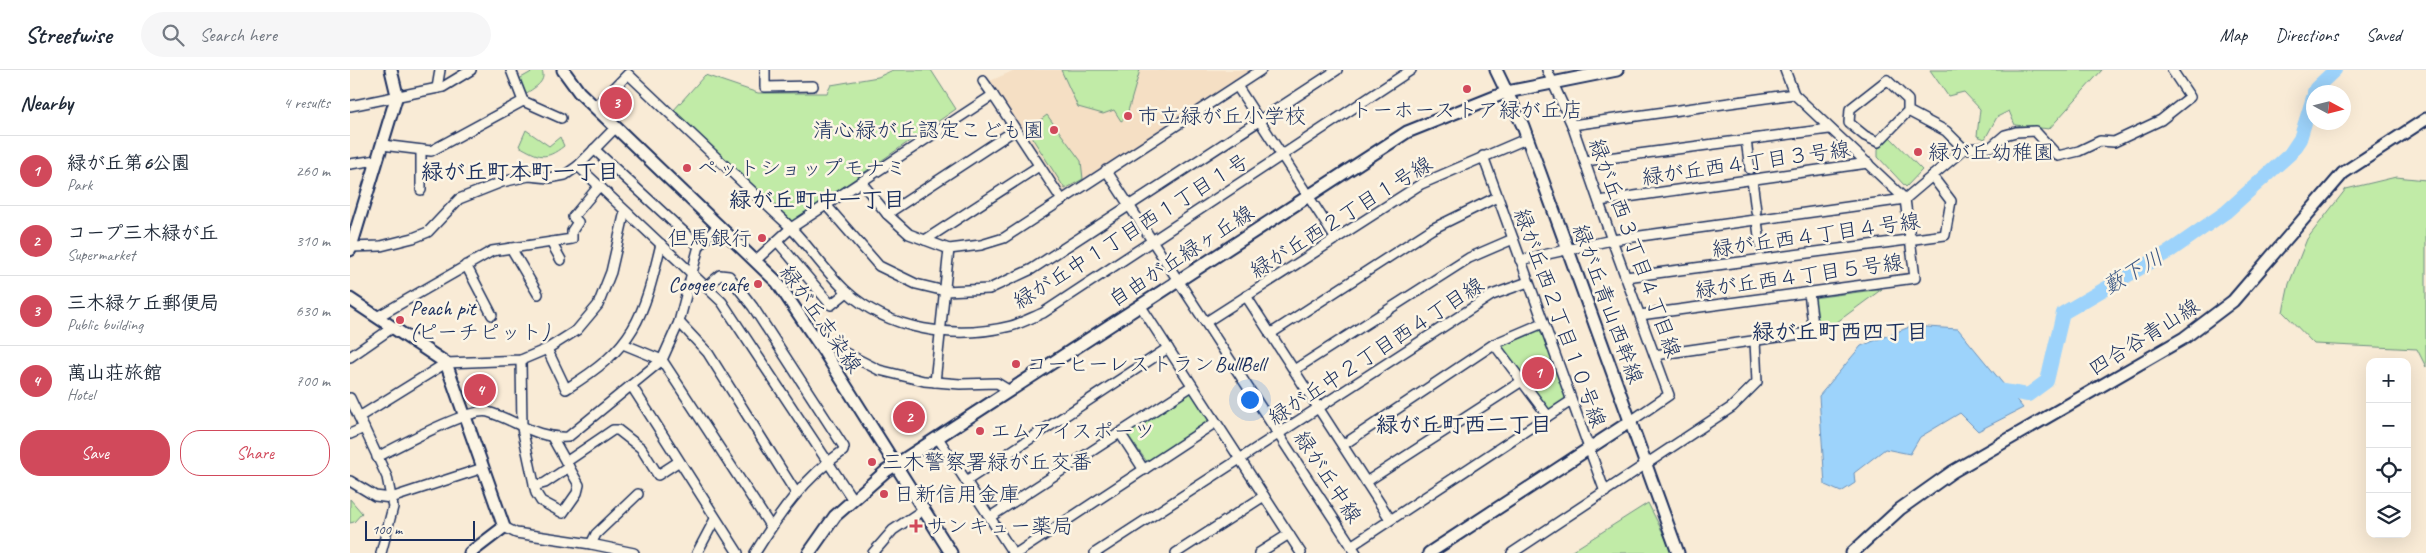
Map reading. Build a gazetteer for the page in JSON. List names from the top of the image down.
{
  "streets": {
    "street": [
      "緑が丘西４丁目３号線",
      "緑が丘西２丁目１号線",
      "緑が丘中１丁目西１丁目１号",
      "緑が丘西４丁目４号線",
      "緑が丘西３丁目４丁目線",
      "自由が丘緑ヶ丘線",
      "緑が丘西４丁目５号線",
      "緑が丘青山西幹線",
      "緑が丘西２丁目１０号線",
      "緑が丘志染線",
      "四合谷青山線",
      "緑が丘中２丁目西４丁目線",
      "緑が丘中線"
    ]
  },
  "crossings": [
    ["緑が丘西４丁目３号線", "緑が丘西３丁目４丁目線"],
    ["緑が丘西２丁目１号線", "緑が丘青山西幹線"],
    ["緑が丘西２丁目１号線", "緑が丘西２丁目１０号線"],
    ["緑が丘西２丁目１号線", "緑が丘中線"],
    ["緑が丘中１丁目西１丁目１号", "緑が丘志染線"],
    ["緑が丘中１丁目西１丁目１号", "緑が丘中線"],
    ["緑が丘西４丁目４号線", "緑が丘西３丁目４丁目線"],
    ["緑が丘西４丁目４号線", "緑が丘西４丁目５号線"],
    ["緑が丘西３丁目４丁目線", "自由が丘緑ヶ丘線"],
    ["緑が丘西３丁目４丁目線", "緑が丘西４丁目５号線"],
    ["緑が丘西３丁目４丁目線", "緑が丘青山西幹線"],
    ["自由が丘緑ヶ丘線", "緑が丘青山西幹線"],
    ["自由が丘緑ヶ丘線", "緑が丘志染線"],
    ["自由が丘緑ヶ丘線", "緑が丘中線"],
    ["緑が丘西２丁目１０号線", "緑が丘中２丁目西４丁目線"],
    ["緑が丘中２丁目西４丁目線", "緑が丘中線"]
  ],
  "districts": [
    "緑が丘町本町一丁目",
    "緑が丘町中一丁目",
    "緑が丘町西四丁目",
    "緑が丘町西二丁目"
  ],
  "water": ["藪下川"],
  "places": {
    "other": [
      "トーホーストア緑が丘店",
      "市立緑が丘小学校",
      "清心緑が丘認定こども園",
      "緑が丘幼稚園",
      "ペットショップモナミ",
      "但馬銀行",
      "Coogee cafe",
      "Peach pit (ピーチピット)",
      "コーヒーレストランBullBell",
      "エムアイスポーツ",
      "三木警察署緑が丘交番",
      "日新信用金庫"
    ],
    "health": ["サンキュー薬局"]
  },
  "scale_bar": "100 m",
  "north": "right",
  "page": {
    "header": "Streetwise",
    "search": "Search here",
    "nav": ["Map", "Directions", "Saved"],
    "heading": ["Nearby", "4 results"],
    "pins": [
      "3",
      "1",
      "4",
      "2"
    ],
    "list": [
      {
        "mark": "1",
        "name": "緑が丘第6公園",
        "note": "Park",
        "value": "260 m"
      },
      {
        "mark": "2",
        "name": "コープ三木緑が丘",
        "note": "Supermarket",
        "value": "310 m"
      },
      {
        "mark": "3",
        "name": "三木緑ケ丘郵便局",
        "note": "Public building",
        "value": "630 m"
      },
      {
        "mark": "4",
        "name": "萬山荘旅館",
        "note": "Hotel",
        "value": "700 m"
      }
    ],
    "map_buttons": ["+", "−"],
    "buttons": ["Save", "Share"],
    "scale": "100 m"
  }
}
